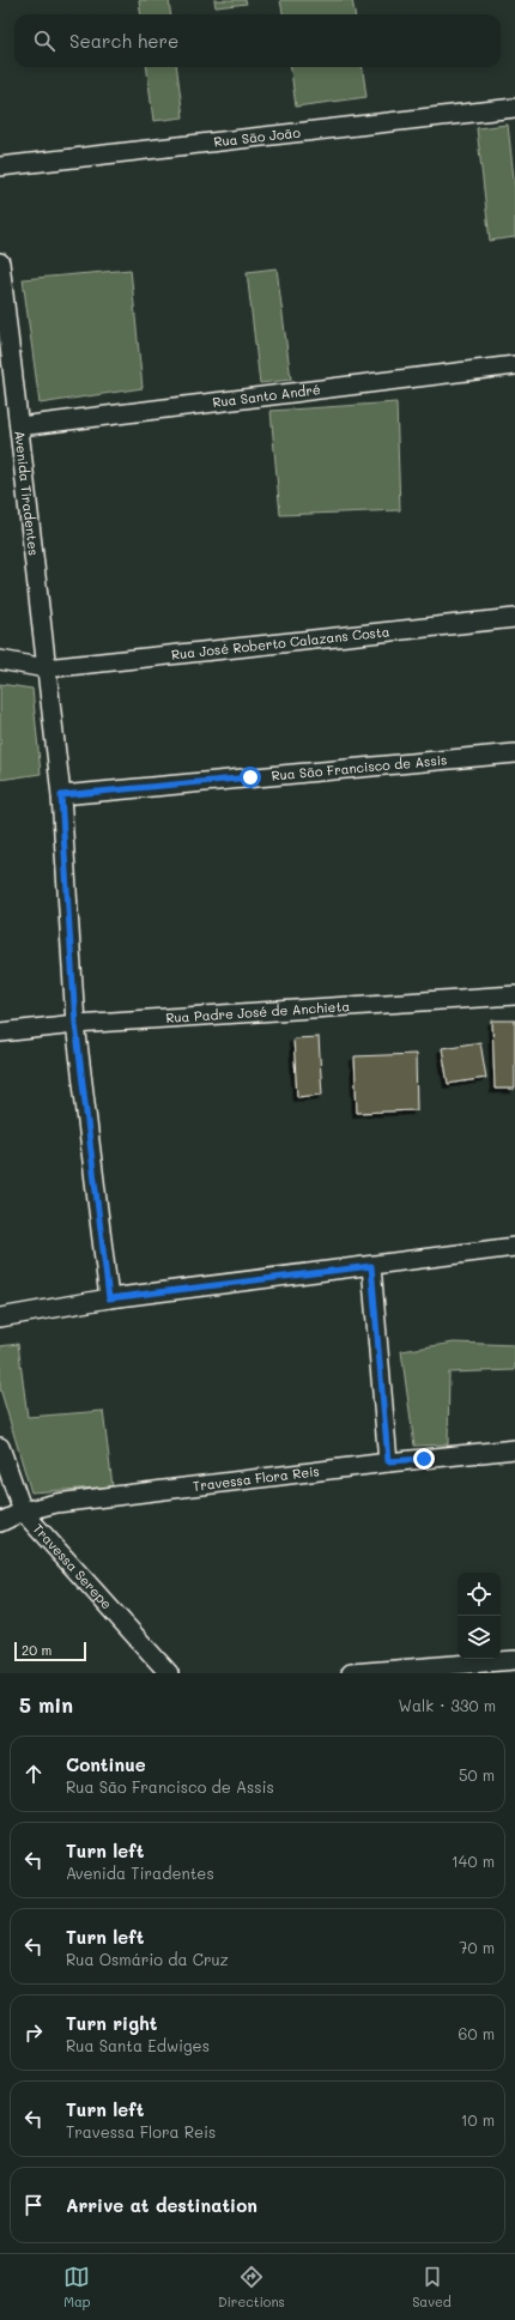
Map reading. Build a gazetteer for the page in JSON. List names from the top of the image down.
{
  "streets": {
    "street": [
      "Rua São João",
      "Rua Santo André",
      "Avenida Tiradentes",
      "Rua José Roberto Calazans Costa",
      "Rua São Francisco de Assis",
      "Rua Padre José de Anchieta",
      "Travessa Flora Reis",
      "Travessa Serepe"
    ]
  },
  "crossings": [
    ["Rua Santo André", "Avenida Tiradentes"],
    ["Avenida Tiradentes", "Rua José Roberto Calazans Costa"],
    ["Avenida Tiradentes", "Rua São Francisco de Assis"],
    ["Avenida Tiradentes", "Rua Padre José de Anchieta"],
    ["Travessa Flora Reis", "Travessa Serepe"]
  ],
  "scale_bar": "20 m",
  "page": {
    "search": "Search here",
    "scale": "20 m",
    "heading": ["5 min", "Walk · 330 m"],
    "list": [
      ["Continue", "Rua São Francisco de Assis", "50 m"],
      ["Turn left", "Avenida Tiradentes", "140 m"],
      ["Turn left", "Rua Osmário da Cruz", "70 m"],
      ["Turn right", "Rua Santa Edwiges", "60 m"],
      ["Turn left", "Travessa Flora Reis", "10 m"],
      "Arrive at destination"
    ],
    "nav": ["Map", "Directions", "Saved"]
  }
}
